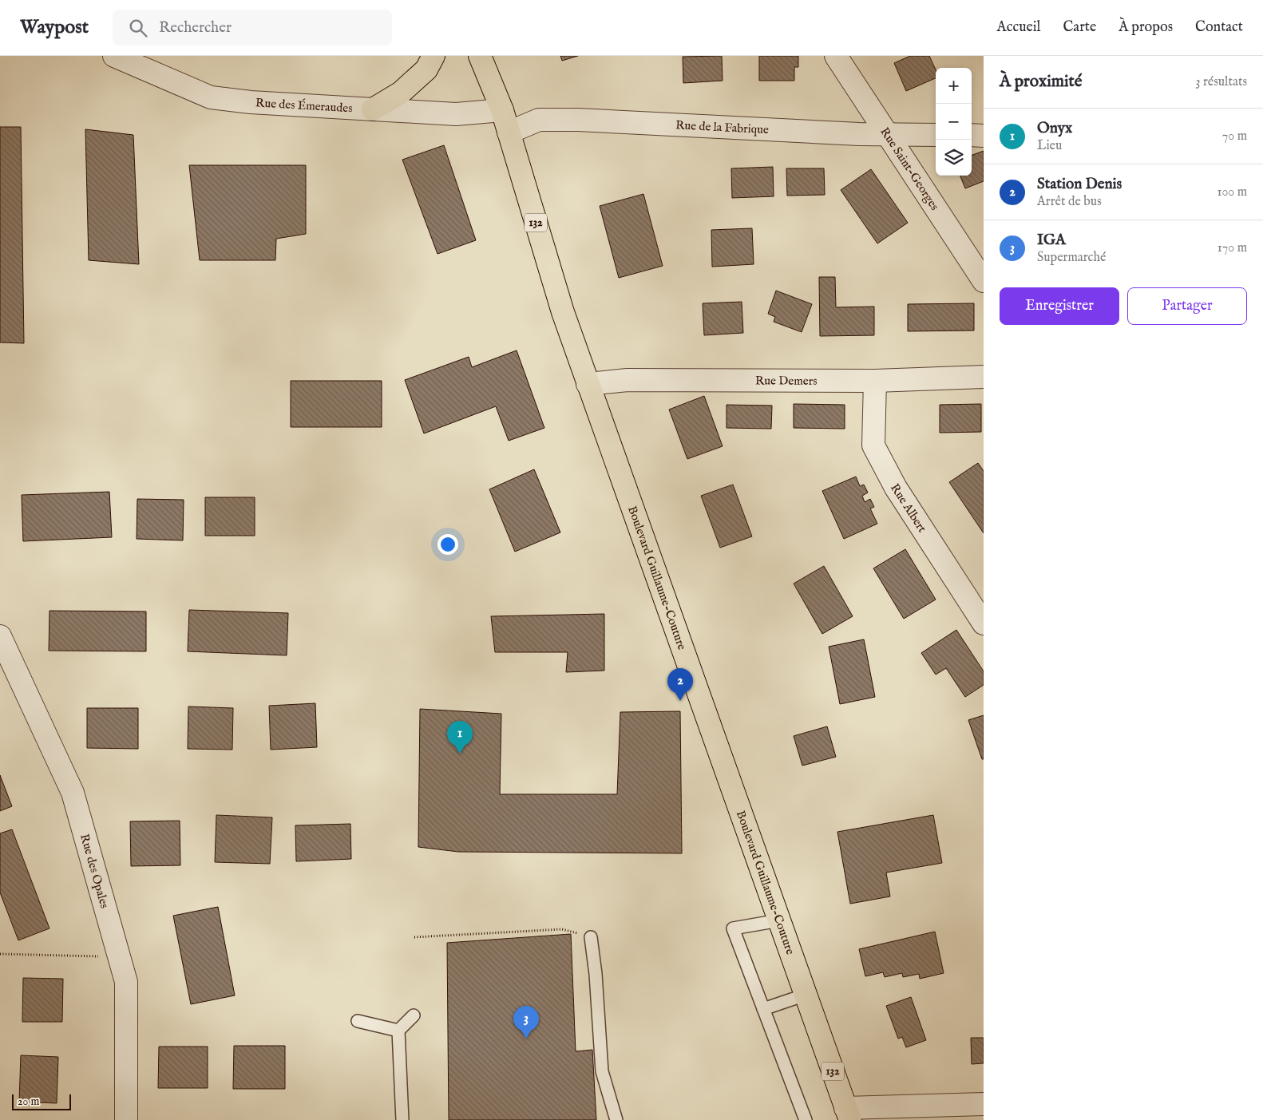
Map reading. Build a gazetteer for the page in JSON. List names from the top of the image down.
{
  "streets": {
    "main road": ["132", "Boulevard Guillaume-Couture"],
    "street": [
      "Rue des Émeraudes",
      "Rue de la Fabrique",
      "Rue Saint-Georges",
      "Rue Demers",
      "Rue Albert",
      "Rue des Opales"
    ]
  },
  "crossings": [
    ["Rue des Émeraudes", "Boulevard Guillaume-Couture"],
    ["Rue de la Fabrique", "Rue Saint-Georges"],
    ["Rue de la Fabrique", "Boulevard Guillaume-Couture"],
    ["Rue Demers", "Rue Albert"],
    ["Rue Demers", "Boulevard Guillaume-Couture"]
  ],
  "scale_bar": "20 m",
  "page": {
    "header": "Waypost",
    "search": "Rechercher",
    "nav": [
      "Accueil",
      "Carte",
      "À propos",
      "Contact"
    ],
    "heading": ["À proximité", "3 résultats"],
    "map_buttons": ["+", "−"],
    "list": [
      {
        "mark": "1",
        "name": "Onyx",
        "note": "Lieu",
        "value": "70 m"
      },
      {
        "mark": "2",
        "name": "Station Denis",
        "note": "Arrêt de bus",
        "value": "100 m"
      },
      {
        "mark": "3",
        "name": "IGA",
        "note": "Supermarché",
        "value": "170 m"
      }
    ],
    "buttons": ["Enregistrer", "Partager"],
    "pins": ["2", "1", "3"],
    "scale": "20 m"
  }
}
